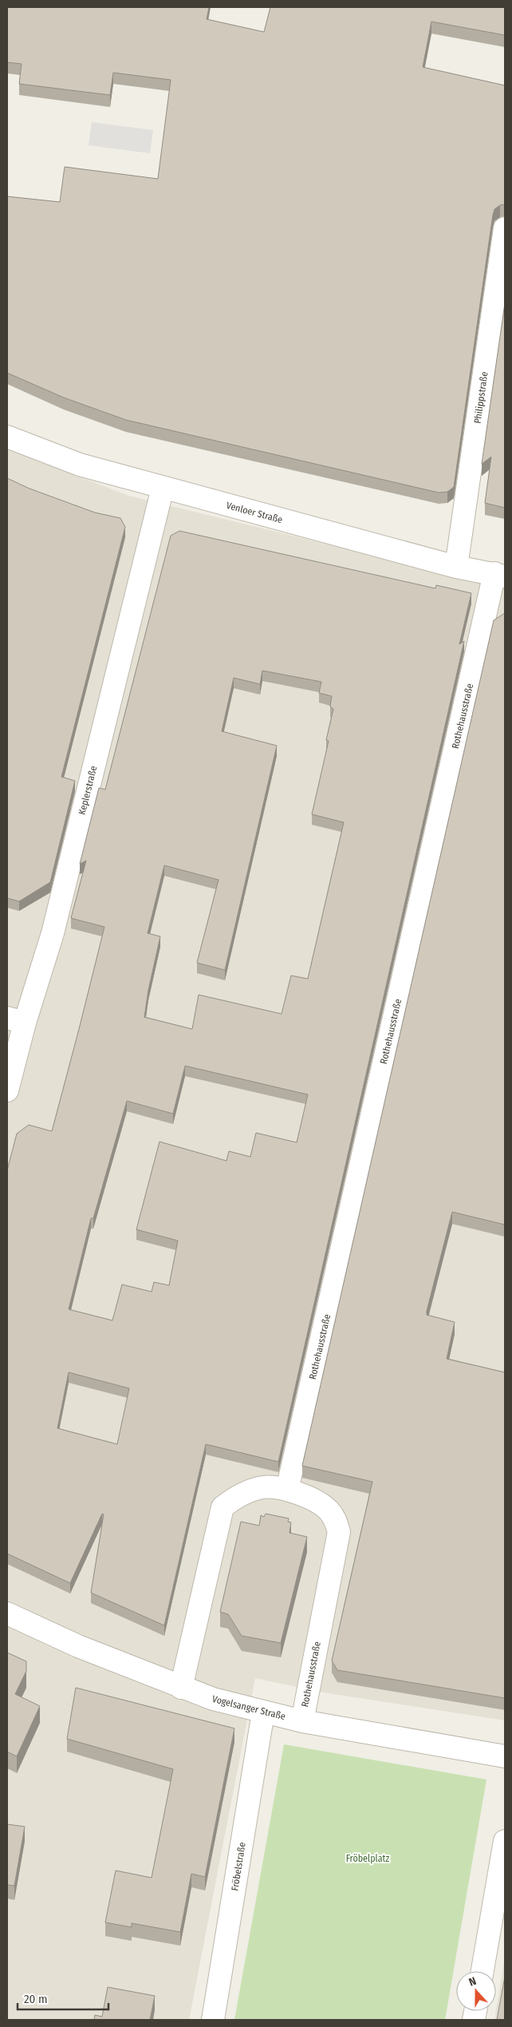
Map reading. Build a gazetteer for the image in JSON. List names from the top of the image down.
{
  "streets": {
    "street": [
      "Philippstraße",
      "Venloer Straße",
      "Rothehausstraße",
      "Keplerstraße",
      "Vogelsanger Straße",
      "Fröbelstraße"
    ]
  },
  "crossings": [
    ["Philippstraße", "Venloer Straße"],
    ["Venloer Straße", "Rothehausstraße"],
    ["Venloer Straße", "Keplerstraße"],
    ["Rothehausstraße", "Vogelsanger Straße"],
    ["Vogelsanger Straße", "Fröbelstraße"]
  ],
  "parks": ["Fröbelplatz"],
  "scale_bar": "20 m",
  "north": "top"
}
